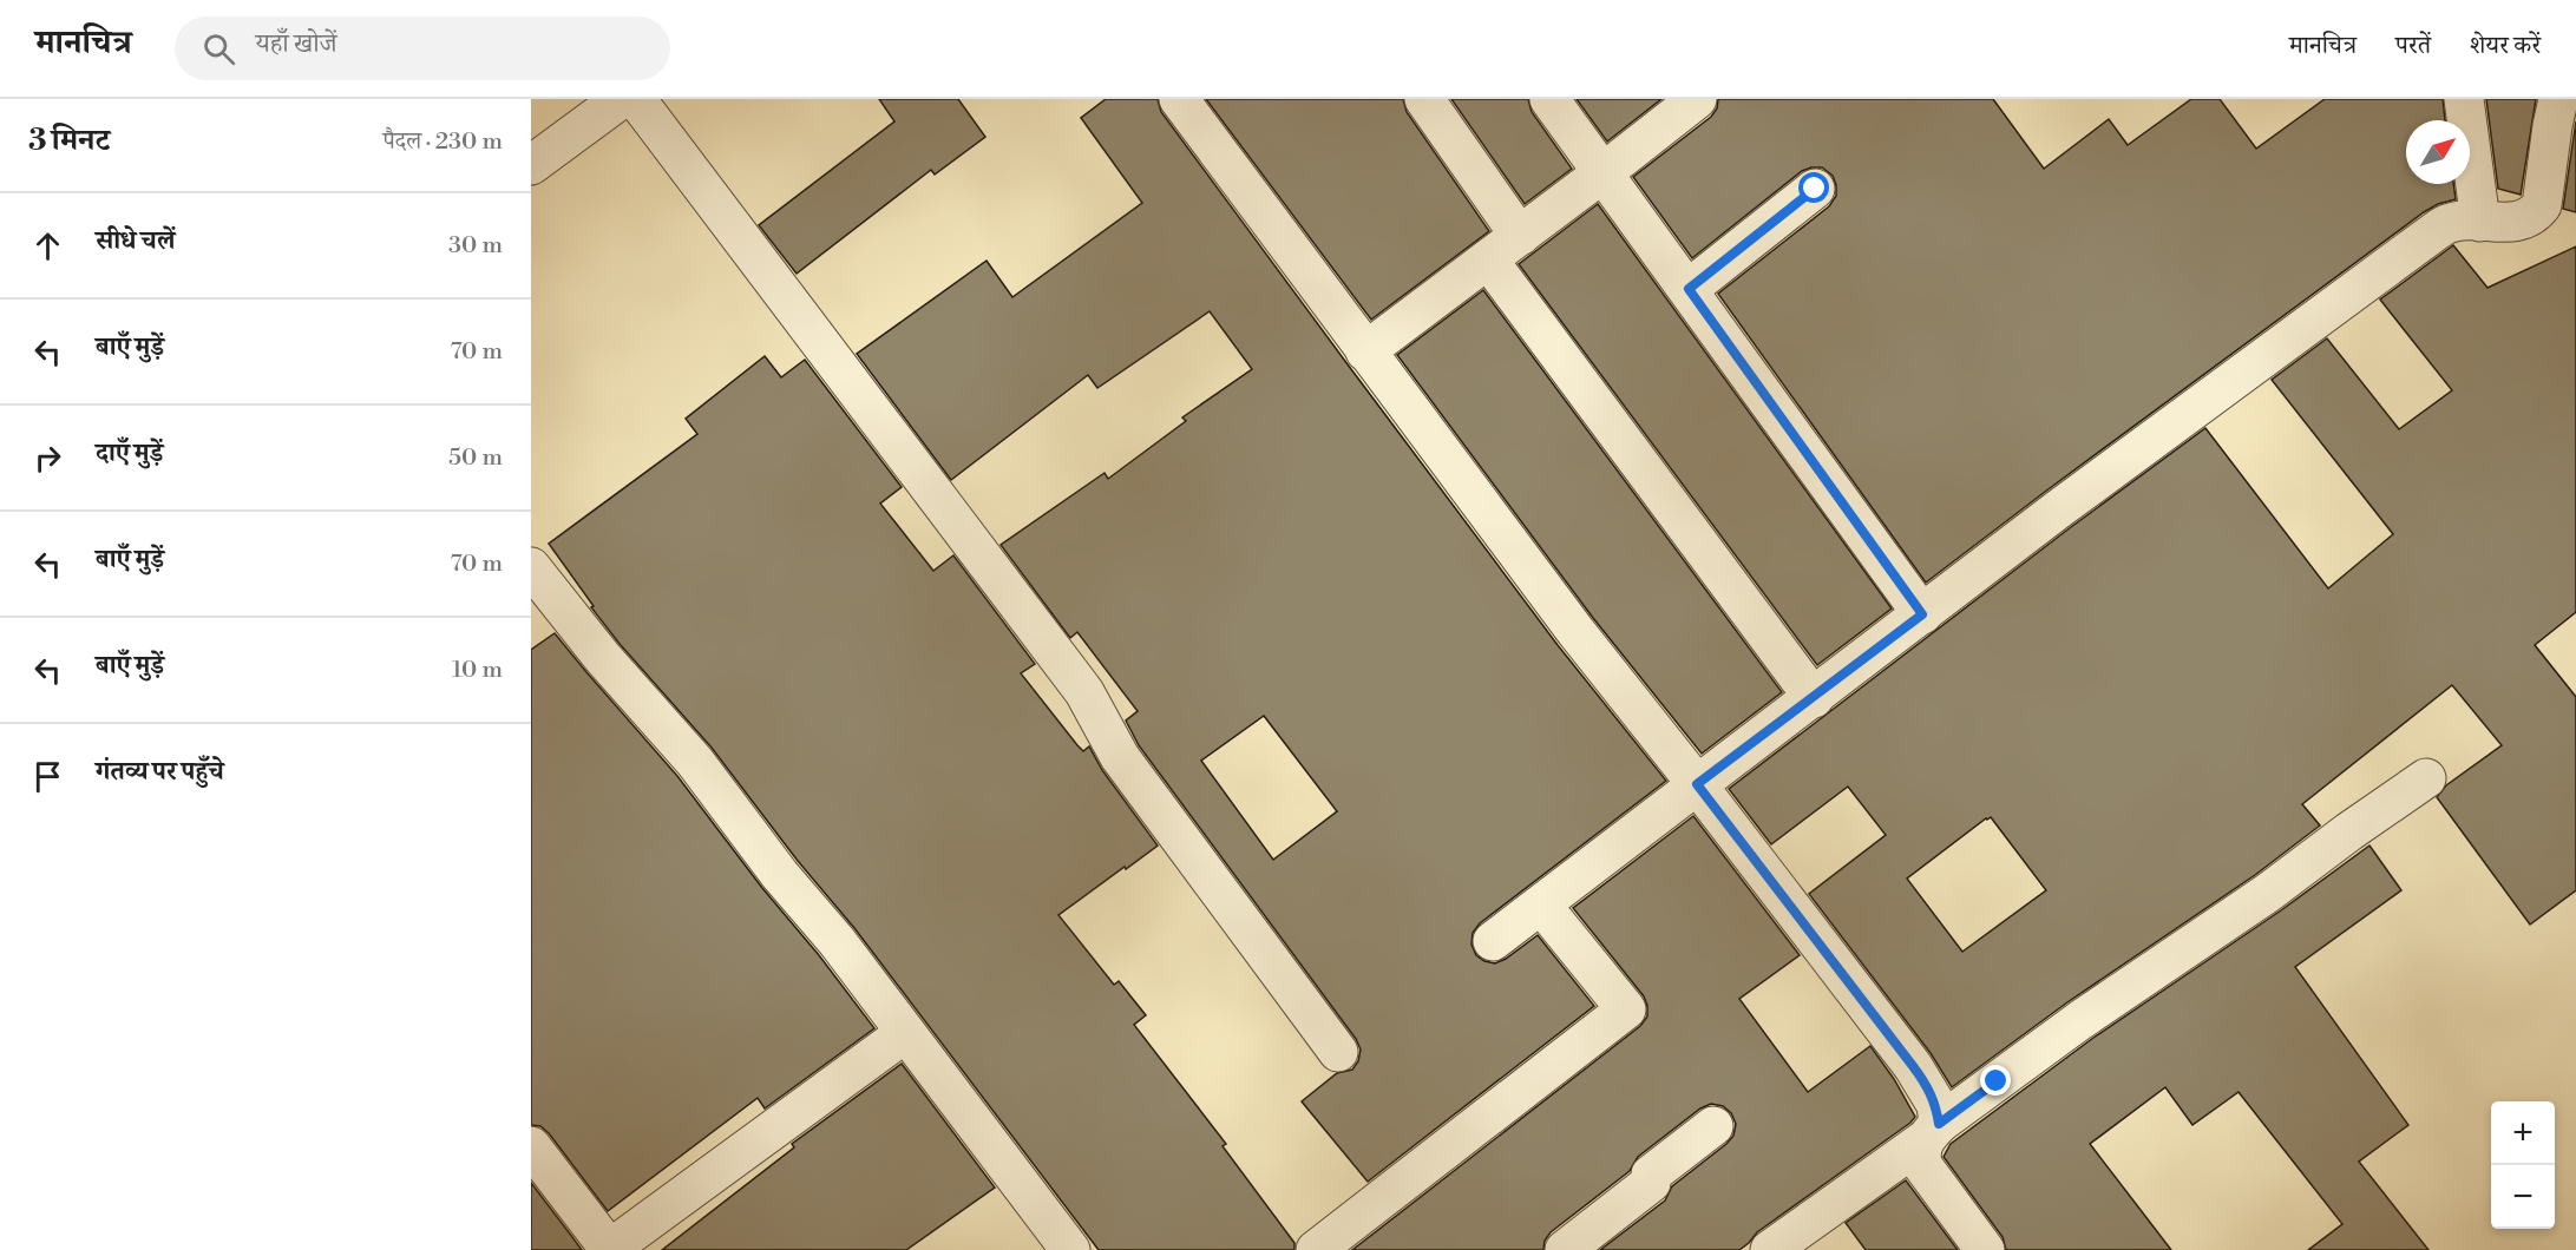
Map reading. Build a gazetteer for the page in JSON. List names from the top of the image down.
{
  "north": "top right",
  "page": {
    "header": "मानचित्र",
    "search": "यहाँ खोजें",
    "nav": ["मानचित्र", "परतें", "शेयर करें"],
    "heading": ["3 मिनट", "पैदल · 230 m"],
    "list": [
      ["सीधे चलें", "30 m"],
      ["बाएँ मुड़ें", "70 m"],
      ["दाएँ मुड़ें", "50 m"],
      ["बाएँ मुड़ें", "70 m"],
      ["बाएँ मुड़ें", "10 m"],
      "गंतव्य पर पहुँचे"
    ],
    "map_buttons": ["+", "−"]
  }
}
